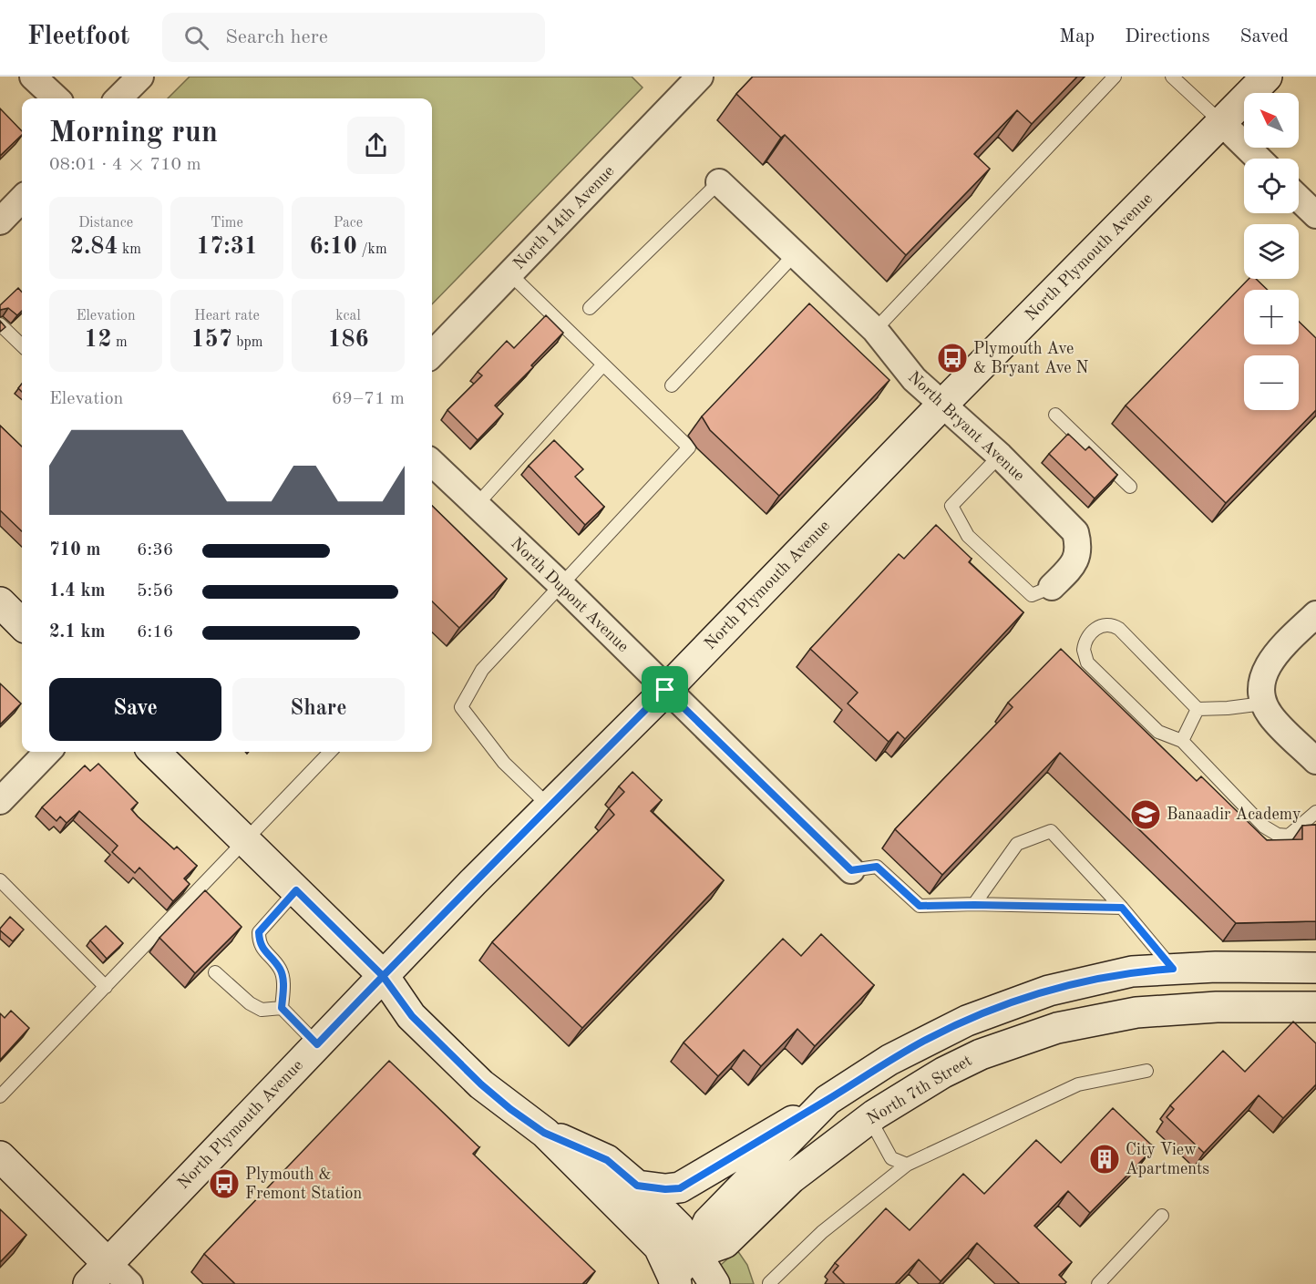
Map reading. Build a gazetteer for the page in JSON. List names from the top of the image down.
{
  "streets": {
    "main road": ["North Plymouth Avenue", "North 7th Street"],
    "street": ["North 14th Avenue", "North Bryant Avenue", "North Dupont Avenue"]
  },
  "crossings": [
    ["North Plymouth Avenue", "North Bryant Avenue"],
    ["North Plymouth Avenue", "North Dupont Avenue"],
    ["North Plymouth Avenue", "North 7th Street"]
  ],
  "places": {
    "bus stop": ["Plymouth Ave & Bryant Ave N", "Plymouth & Fremont Station"],
    "school or university": ["Banaadir Academy"],
    "building": ["City View Apartments"]
  },
  "north": "top left",
  "page": {
    "header": "Fleetfoot",
    "search": "Search here",
    "nav": ["Map", "Directions", "Saved"],
    "map_buttons": ["+", "−"],
    "heading": ["Morning run", "08:01 · 4 × 710 m"],
    "stats": [
      ["Distance", "2.84 km"],
      ["Time", "17:31"],
      ["Pace", "6:10 /km"],
      ["Elevation", "12 m"],
      ["Heart rate", "157 bpm"],
      ["kcal", "186"]
    ],
    "chart": ["Elevation", "69–71 m"],
    "list": [
      {
        "name": "710 m",
        "note": "6:36"
      },
      {
        "name": "1.4 km",
        "note": "5:56"
      },
      {
        "name": "2.1 km",
        "note": "6:16"
      }
    ],
    "buttons": ["Save", "Share"]
  }
}
